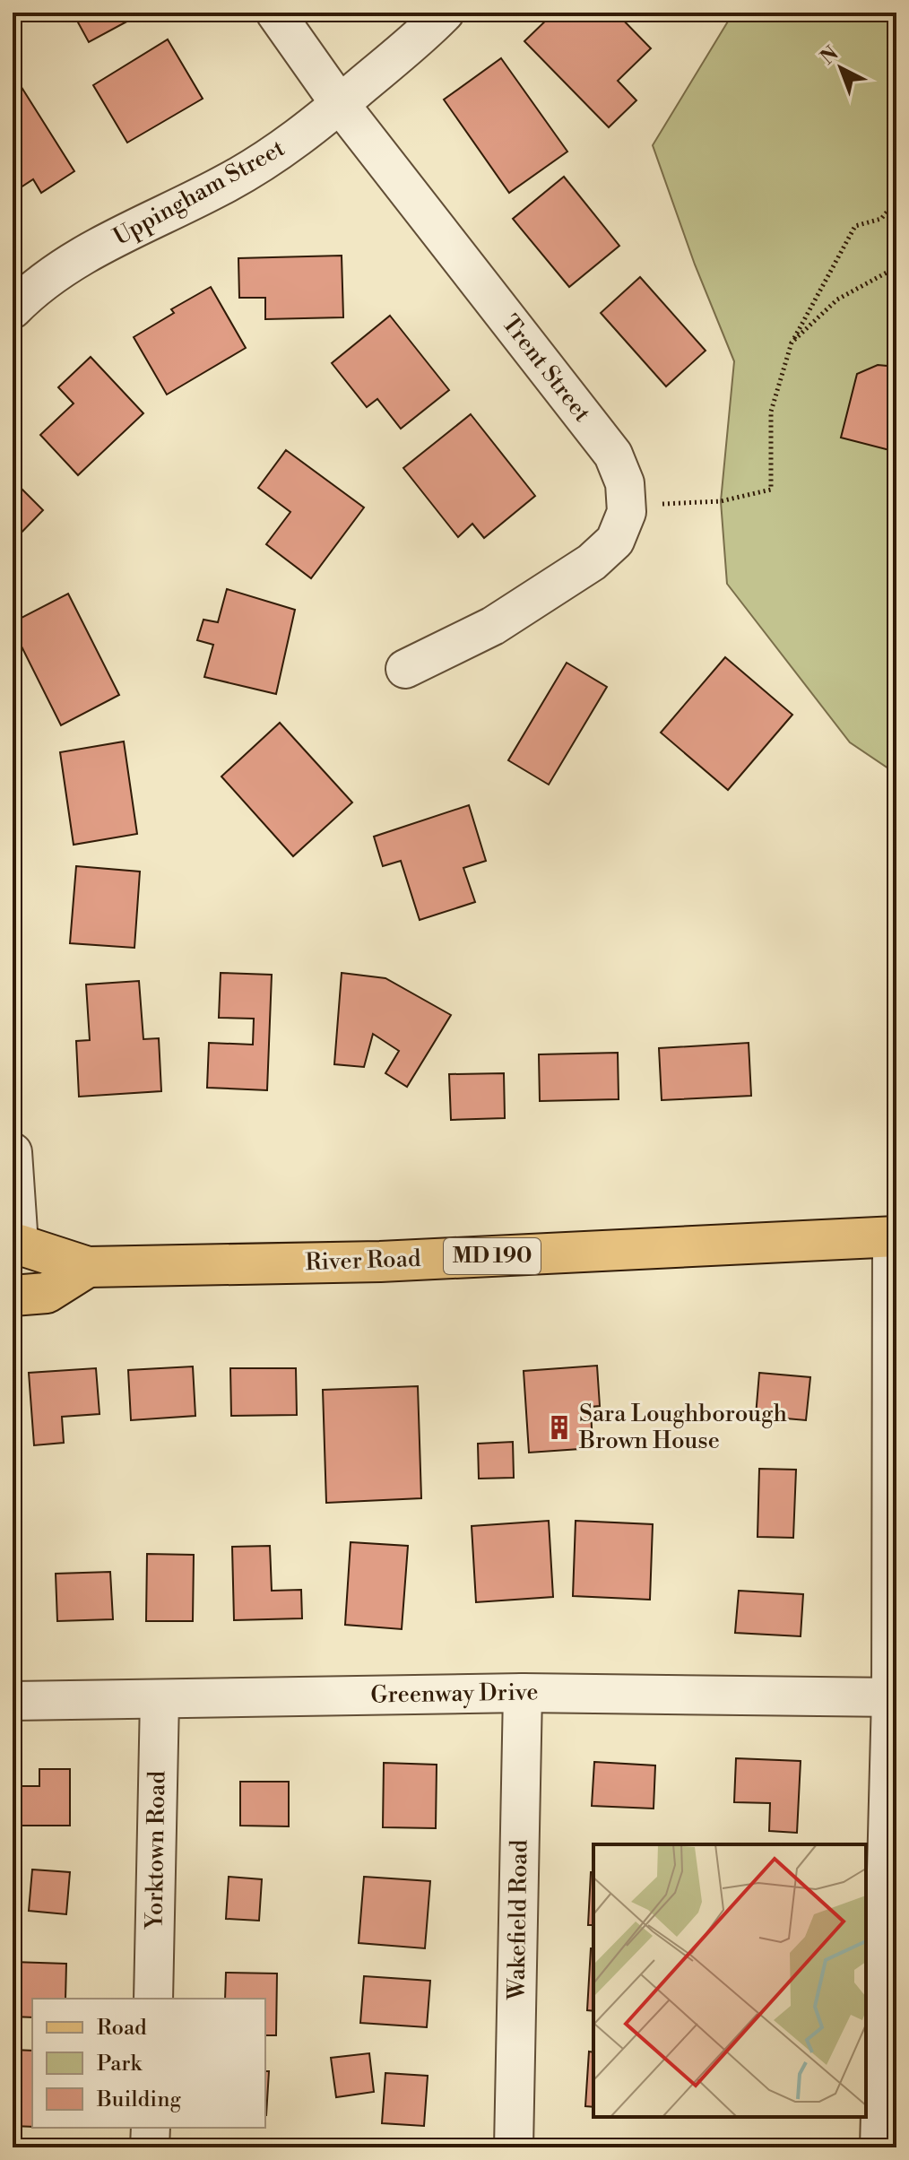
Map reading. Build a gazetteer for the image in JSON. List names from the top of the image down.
{
  "streets": {
    "main road": ["MD 190", "River Road"],
    "street": [
      "Uppingham Street",
      "Trent Street",
      "Greenway Drive",
      "Yorktown Road",
      "Wakefield Road"
    ]
  },
  "crossings": [
    ["Uppingham Street", "Trent Street"],
    ["Greenway Drive", "Yorktown Road"],
    ["Greenway Drive", "Wakefield Road"]
  ],
  "places": {
    "building": ["Sara Loughborough Brown House"]
  },
  "legend": ["Road", "Park", "Building"],
  "north": "top left"
}
